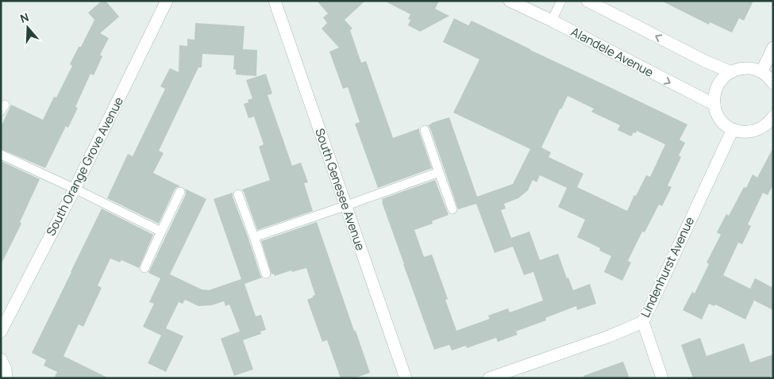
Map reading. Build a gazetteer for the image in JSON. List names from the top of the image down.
{
  "streets": {
    "street": [
      "Alandele Avenue",
      "South Orange Grove Avenue",
      "South Genesee Avenue",
      "Lindenhurst Avenue"
    ]
  },
  "north": "top"
}
